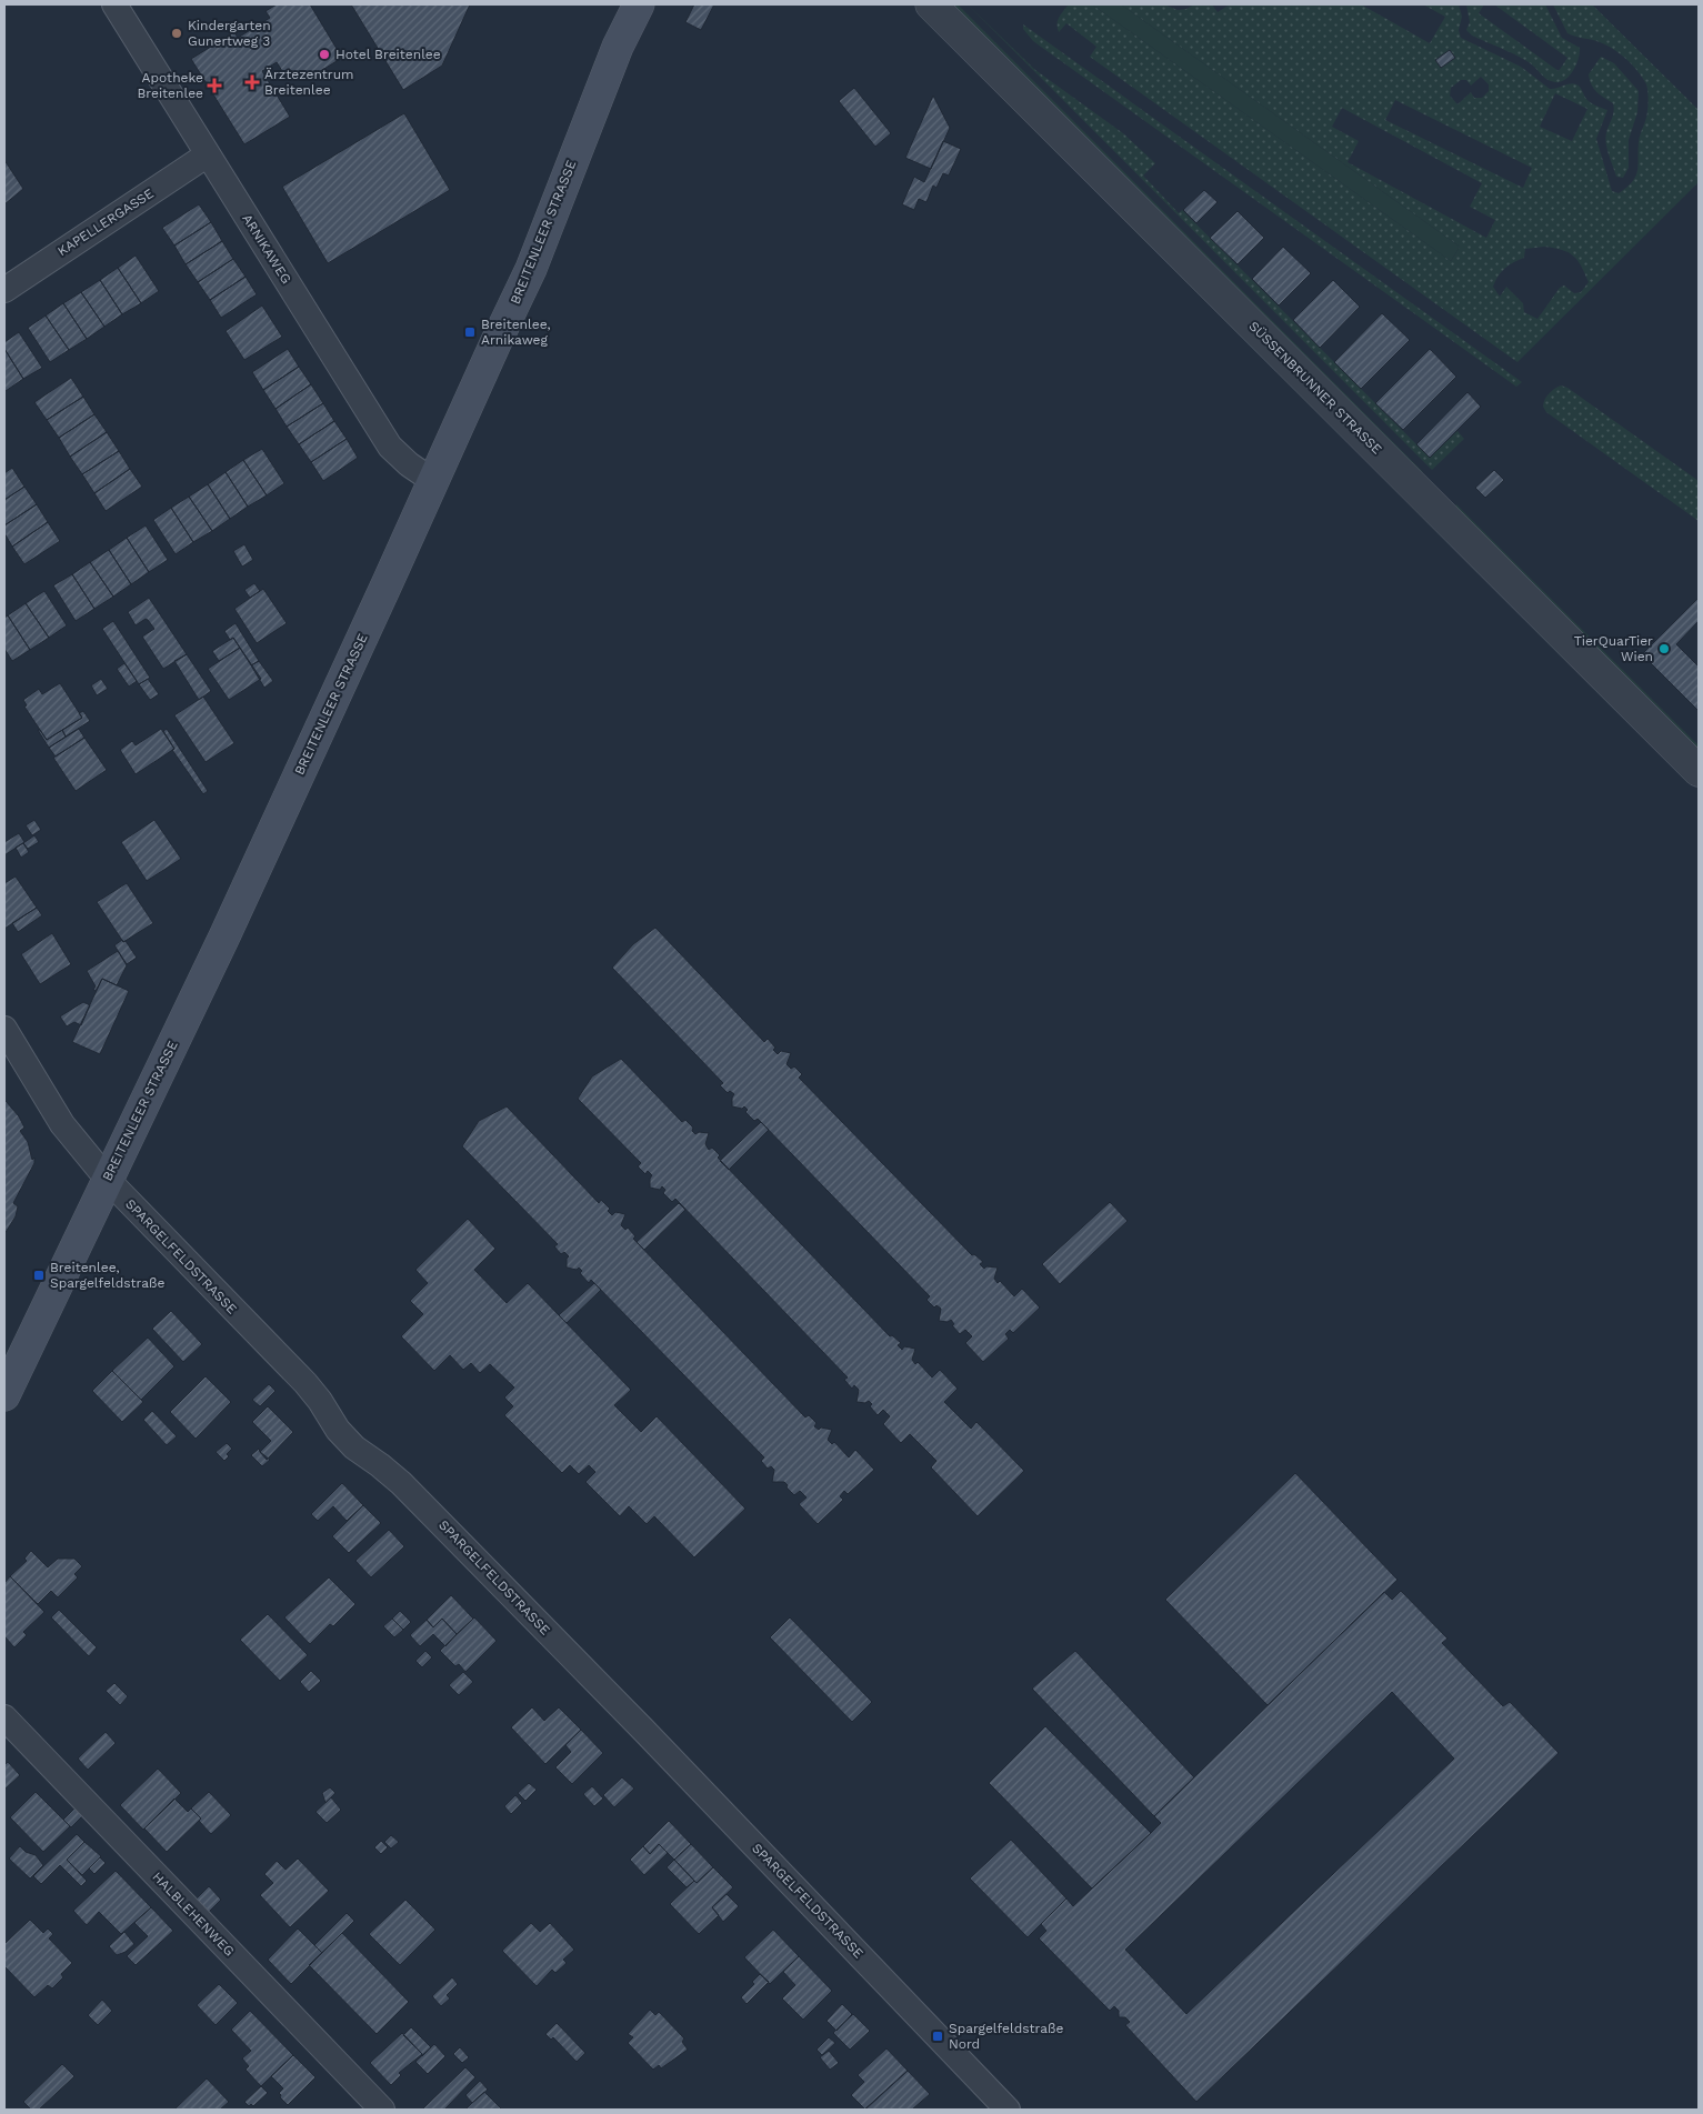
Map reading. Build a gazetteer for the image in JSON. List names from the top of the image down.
{
  "streets": {
    "main road": ["BREITENLEER STRASSE"],
    "street": [
      "KAPELLERGASSE",
      "ARNIKAWEG",
      "SÜSSENBRUNNER STRASSE",
      "SPARGELFELDSTRASSE",
      "HALBLEHENWEG"
    ]
  },
  "crossings": [
    ["KAPELLERGASSE", "ARNIKAWEG"],
    ["BREITENLEER STRASSE", "ARNIKAWEG"],
    ["BREITENLEER STRASSE", "SPARGELFELDSTRASSE"]
  ],
  "places": {
    "other": ["Kindergarten Gunertweg 3", "Hotel Breitenlee", "TierQuarTier Wien"],
    "health": ["Ärztezentrum Breitenlee", "Apotheke Breitenlee"],
    "transit": ["Breitenlee, Arnikaweg", "Breitenlee, Spargelfeldstraße", "Spargelfeldstraße Nord"]
  }
}
